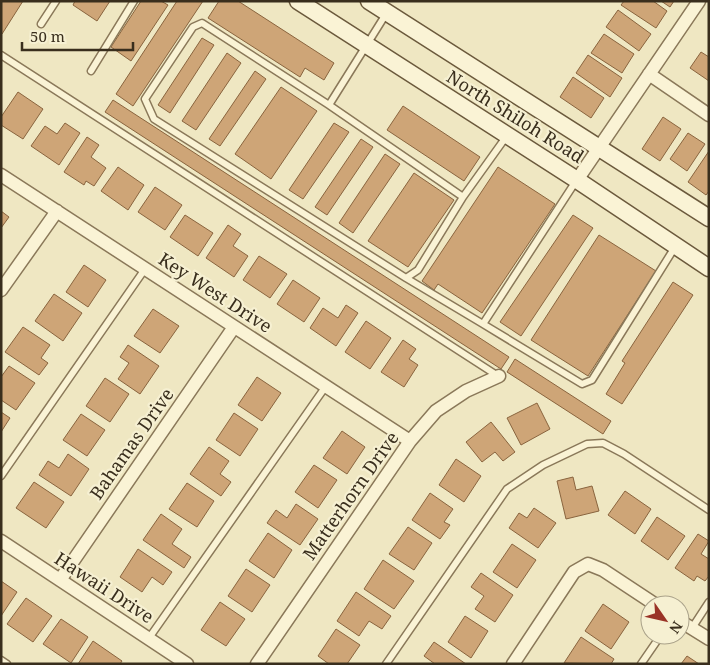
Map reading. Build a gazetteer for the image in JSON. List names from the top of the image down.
{
  "streets": {
    "main road": ["North Shiloh Road"],
    "street": [
      "Key West Drive",
      "Bahamas Drive",
      "Matterhorn Drive",
      "Hawaii Drive"
    ]
  },
  "crossings": [
    ["Key West Drive", "Bahamas Drive"],
    ["Key West Drive", "Matterhorn Drive"],
    ["Bahamas Drive", "Hawaii Drive"]
  ],
  "scale_bar": "50 m",
  "north": "bottom right"
}
